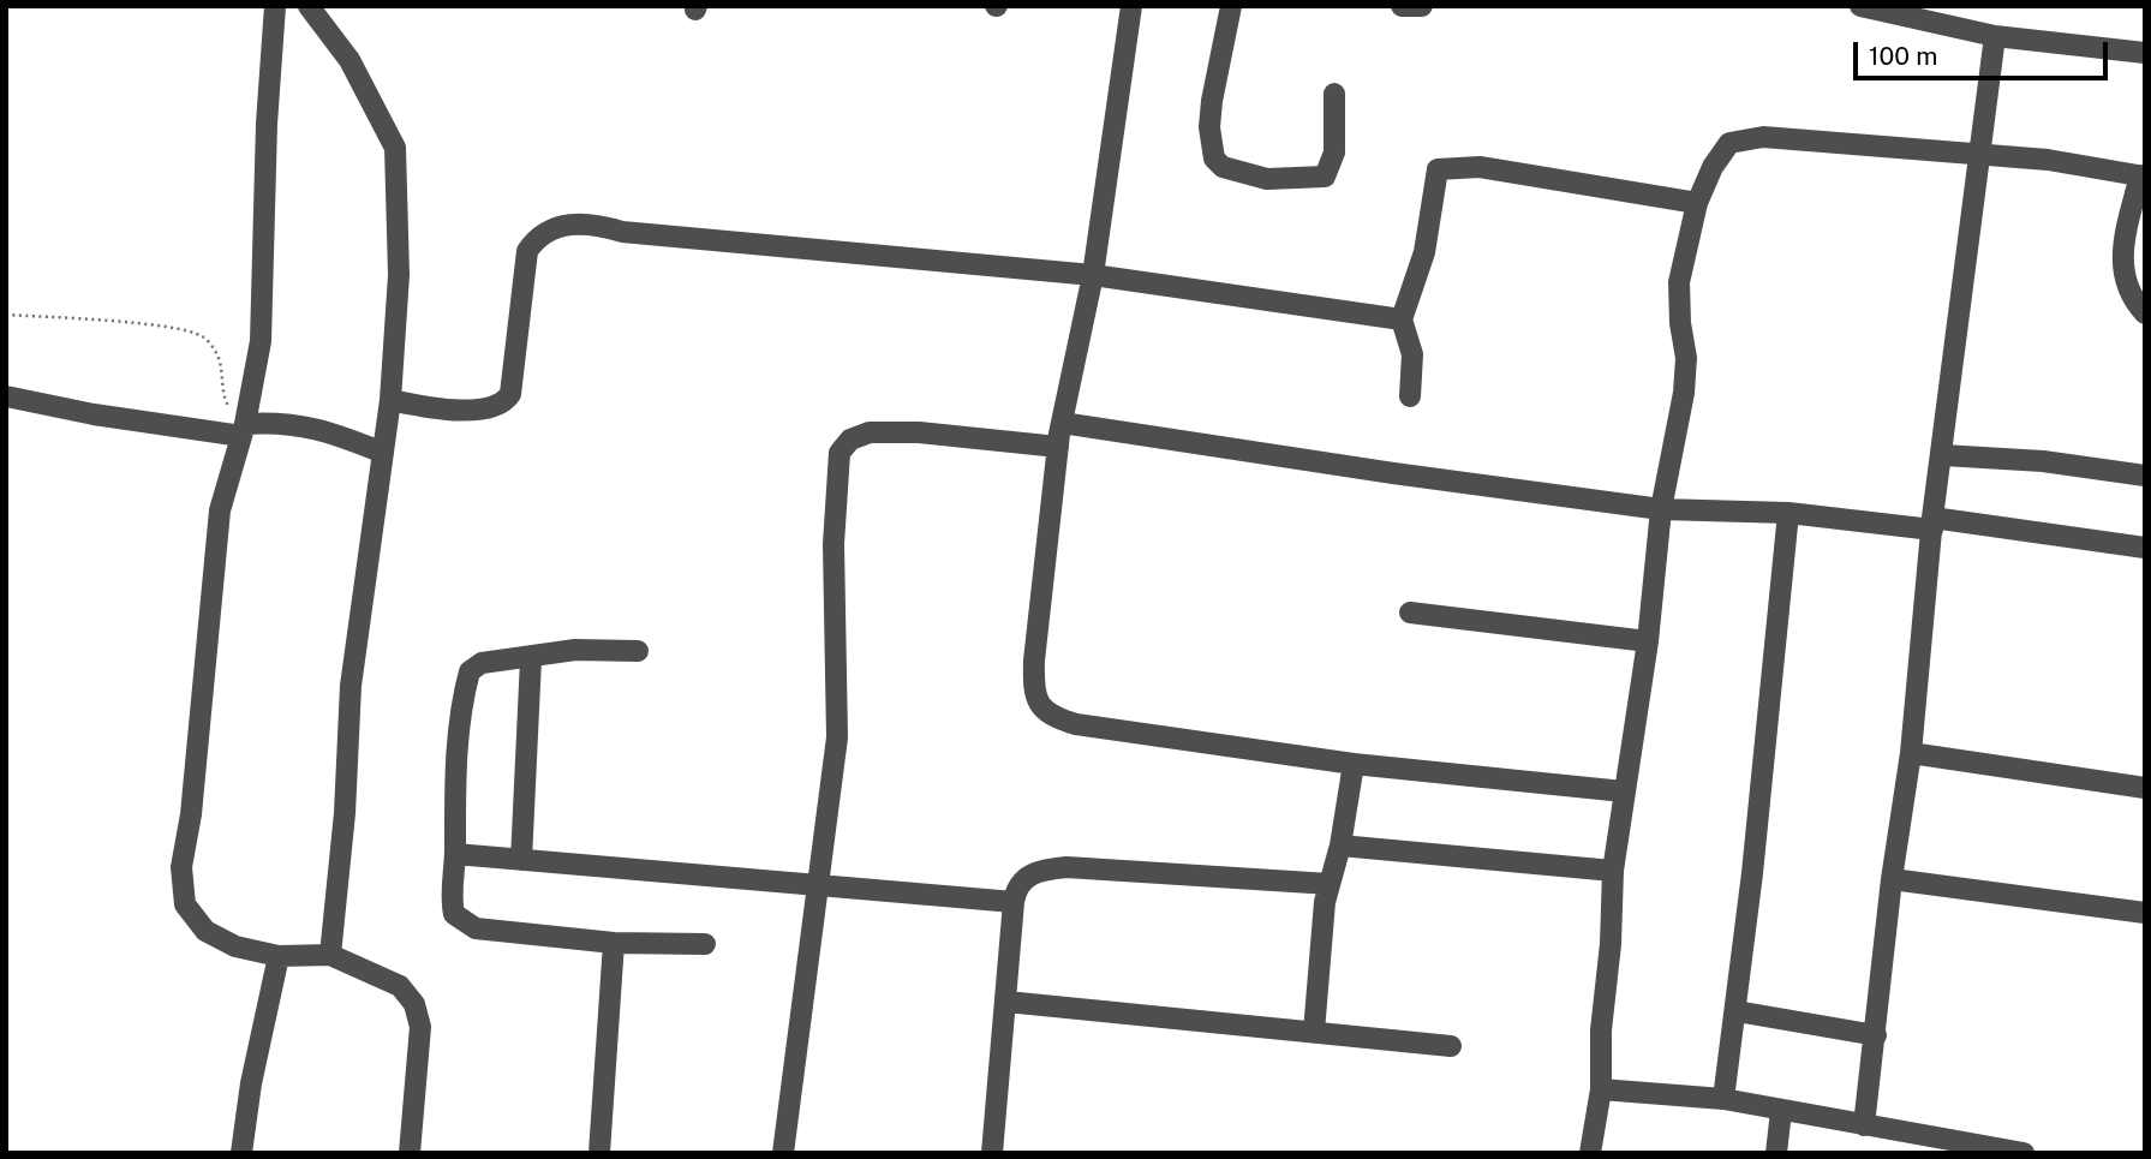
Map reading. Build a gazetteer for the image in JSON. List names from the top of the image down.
{
  "scale_bar": "100 m"
}
